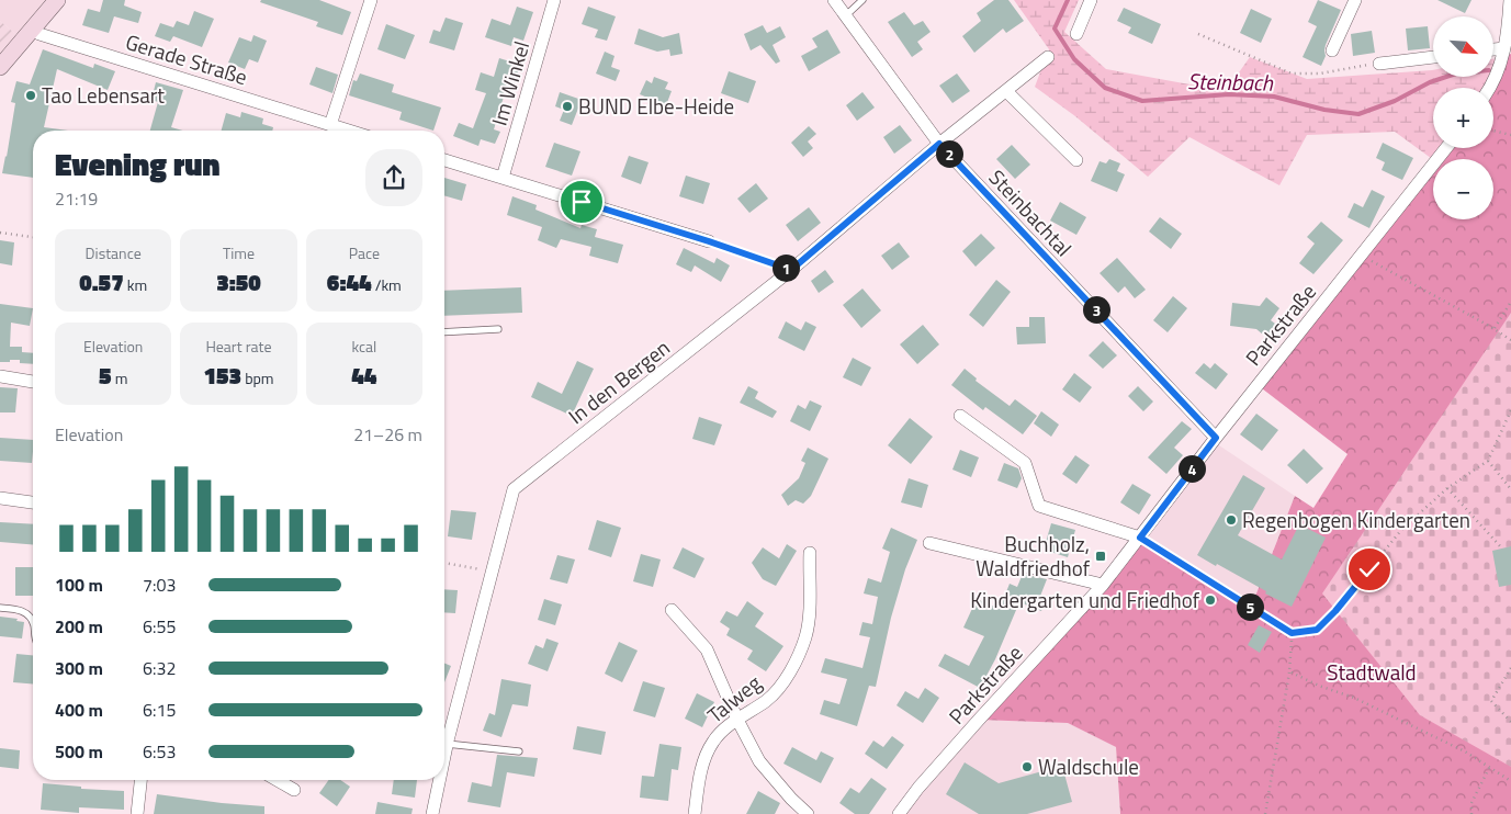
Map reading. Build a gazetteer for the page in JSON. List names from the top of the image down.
{
  "streets": {
    "street": [
      "Gerade Straße",
      "Im Winkel",
      "Steinbachtal",
      "Parkstraße",
      "In den Bergen",
      "Talweg"
    ]
  },
  "crossings": [
    ["Steinbachtal", "Parkstraße"],
    ["Steinbachtal", "In den Bergen"]
  ],
  "water": ["Steinbach"],
  "parks": ["Stadtwald"],
  "places": {
    "other": [
      "Tao Lebensart",
      "BUND Elbe-Heide",
      "Regenbogen Kindergarten",
      "Kindergarten und Friedhof",
      "Waldschule"
    ],
    "transit": ["Buchholz, Waldfriedhof"]
  },
  "north": "bottom right",
  "page": {
    "map_buttons": ["+", "−"],
    "heading": ["Evening run", "21:19"],
    "pins": [
      "2",
      "1",
      "3",
      "4",
      "5"
    ],
    "stats": [
      ["Distance", "0.57 km"],
      ["Time", "3:50"],
      ["Pace", "6:44 /km"],
      ["Elevation", "5 m"],
      ["Heart rate", "153 bpm"],
      ["kcal", "44"]
    ],
    "chart": ["Elevation", "21–26 m"],
    "list": [
      {
        "name": "100 m",
        "note": "7:03"
      },
      {
        "name": "200 m",
        "note": "6:55"
      },
      {
        "name": "300 m",
        "note": "6:32"
      },
      {
        "name": "400 m",
        "note": "6:15"
      },
      {
        "name": "500 m",
        "note": "6:53"
      }
    ]
  }
}
